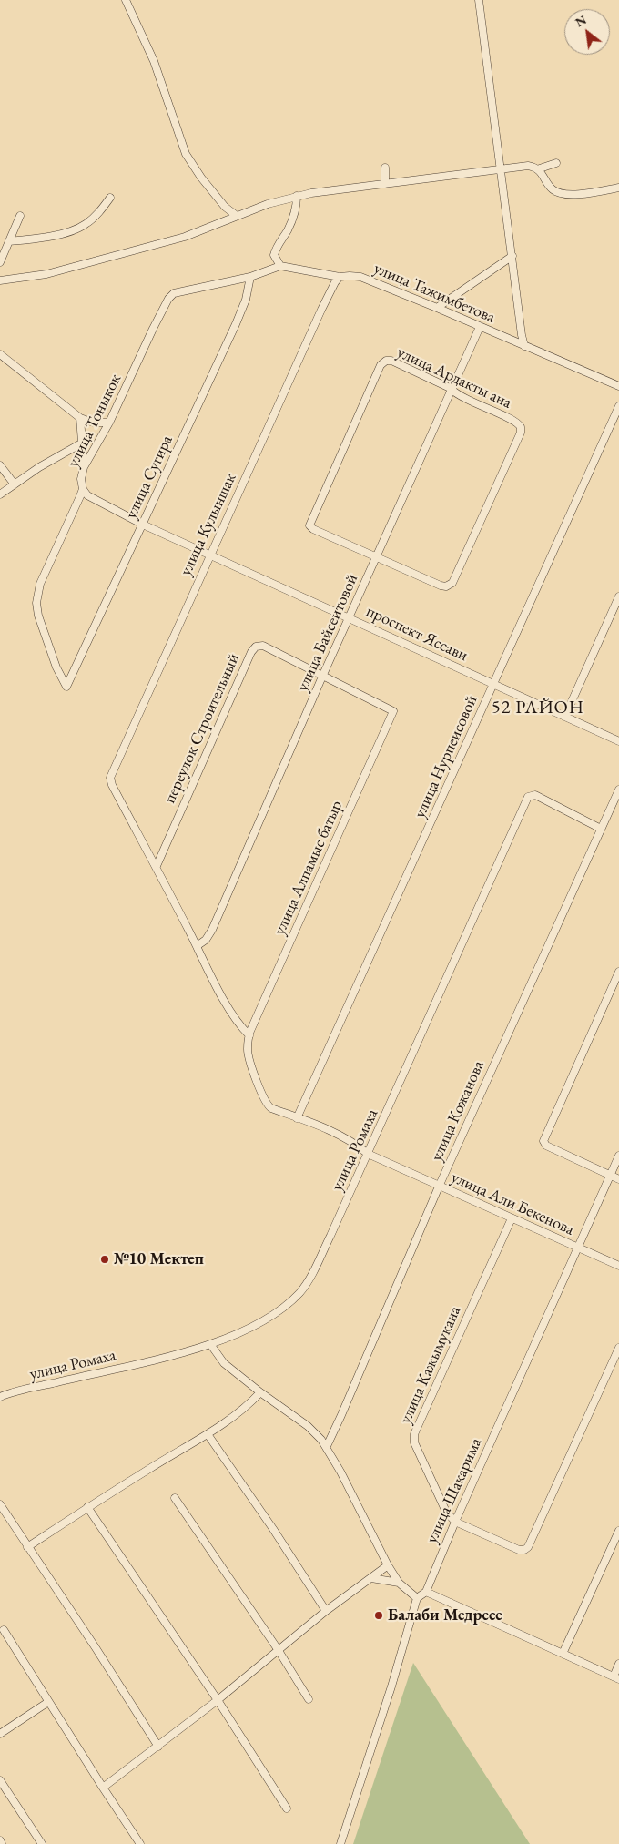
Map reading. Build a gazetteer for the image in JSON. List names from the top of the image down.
{
  "streets": {
    "street": [
      "улица Тажимбетова",
      "улица Ардакты ана",
      "улица Тоныкок",
      "улица Сугира",
      "улица Кулыншак",
      "улица Байсеитовой",
      "проспект Яссави",
      "переулок Строительный",
      "улица Нурпеисовой",
      "улица Алпамыс батыр",
      "улица Кожанова",
      "улица Ромаха",
      "улица Али Бекенова",
      "улица Кажымукана",
      "улица Шакарима"
    ]
  },
  "crossings": [
    ["улица Тажимбетова", "улица Кулыншак"],
    ["улица Тажимбетова", "улица Байсеитовой"],
    ["улица Ардакты ана", "улица Байсеитовой"],
    ["улица Тоныкок", "улица Сугира"],
    ["улица Тоныкок", "проспект Яссави"],
    ["улица Сугира", "проспект Яссави"],
    ["улица Кулыншак", "проспект Яссави"],
    ["улица Кулыншак", "переулок Строительный"],
    ["улица Байсеитовой", "проспект Яссави"],
    ["улица Байсеитовой", "переулок Строительный"],
    ["улица Байсеитовой", "улица Алпамыс батыр"],
    ["проспект Яссави", "улица Нурпеисовой"],
    ["переулок Строительный", "улица Алпамыс батыр"],
    ["улица Нурпеисовой", "улица Али Бекенова"],
    ["улица Алпамыс батыр", "улица Али Бекенова"],
    ["улица Кожанова", "улица Ромаха"],
    ["улица Кожанова", "улица Али Бекенова"],
    ["улица Ромаха", "улица Али Бекенова"],
    ["улица Али Бекенова", "улица Кажымукана"],
    ["улица Али Бекенова", "улица Шакарима"],
    ["улица Кажымукана", "улица Шакарима"]
  ],
  "districts": ["52 РАЙОН"],
  "places": ["№10 Мектеп", "Балаби Медресе"],
  "north": "top left"
}
